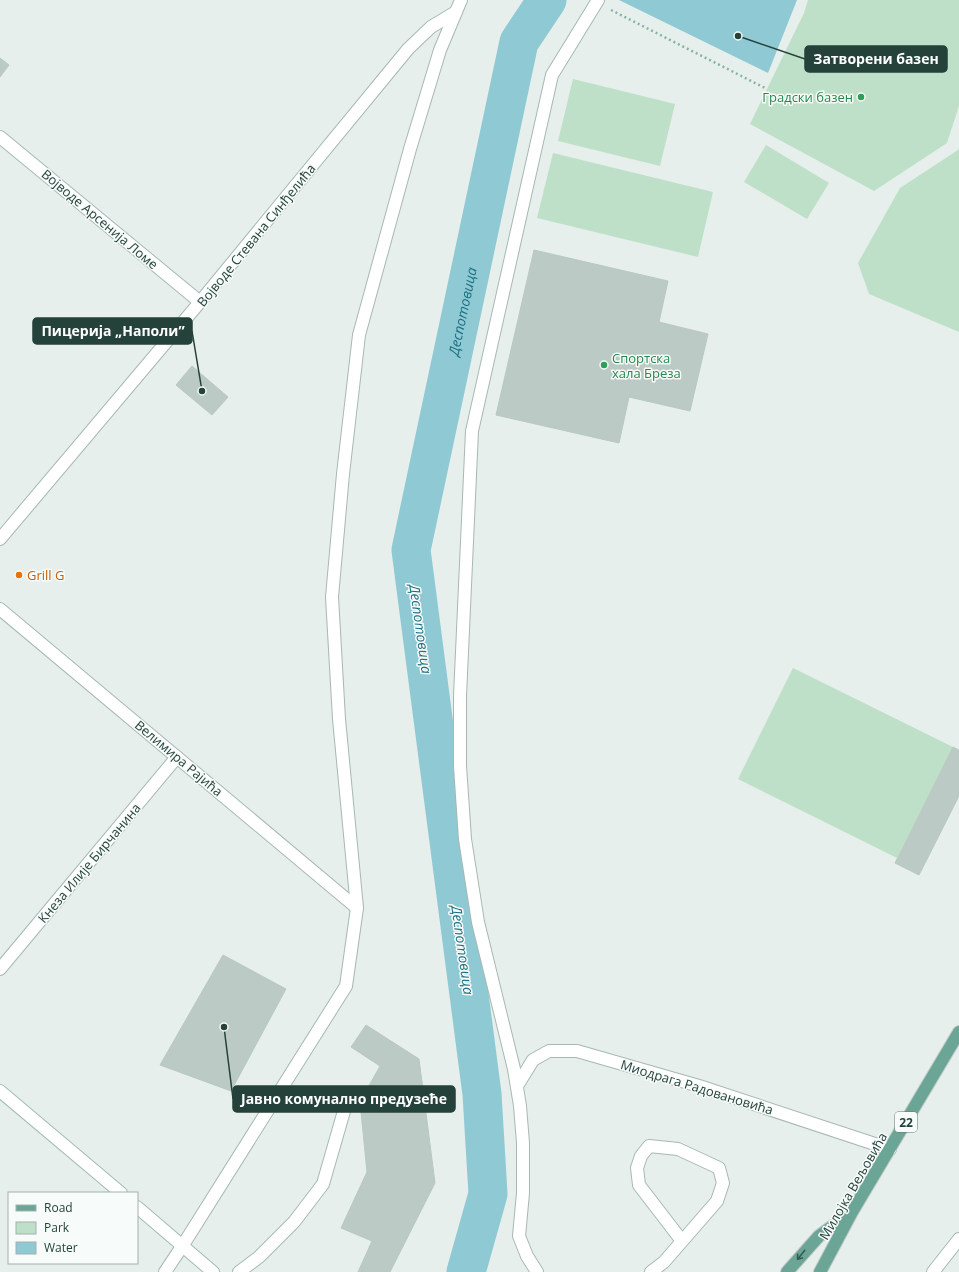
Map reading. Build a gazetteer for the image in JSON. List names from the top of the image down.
{
  "streets": {
    "main road": ["22", "Милојка Вељовића"],
    "street": [
      "Војводе Арсенија Ломе",
      "Војводе Стевана Синђелића",
      "Велимира Рајића",
      "Кнеза Илије Бирчанина",
      "Миодрага Радовановића"
    ]
  },
  "crossings": [
    ["Војводе Арсенија Ломе", "Војводе Стевана Синђелића"],
    ["Велимира Рајића", "Кнеза Илије Бирчанина"],
    ["Миодрага Радовановића", "Милојка Вељовића"]
  ],
  "water": ["Деспотовица"],
  "places": [
    "Затворени базен",
    "Градски базен",
    "Спортска хала Бреза",
    "Пицерија „Наполи”",
    "Grill G",
    "Јавно комунално предузеће"
  ],
  "legend": ["Road", "Park", "Water"]
}
